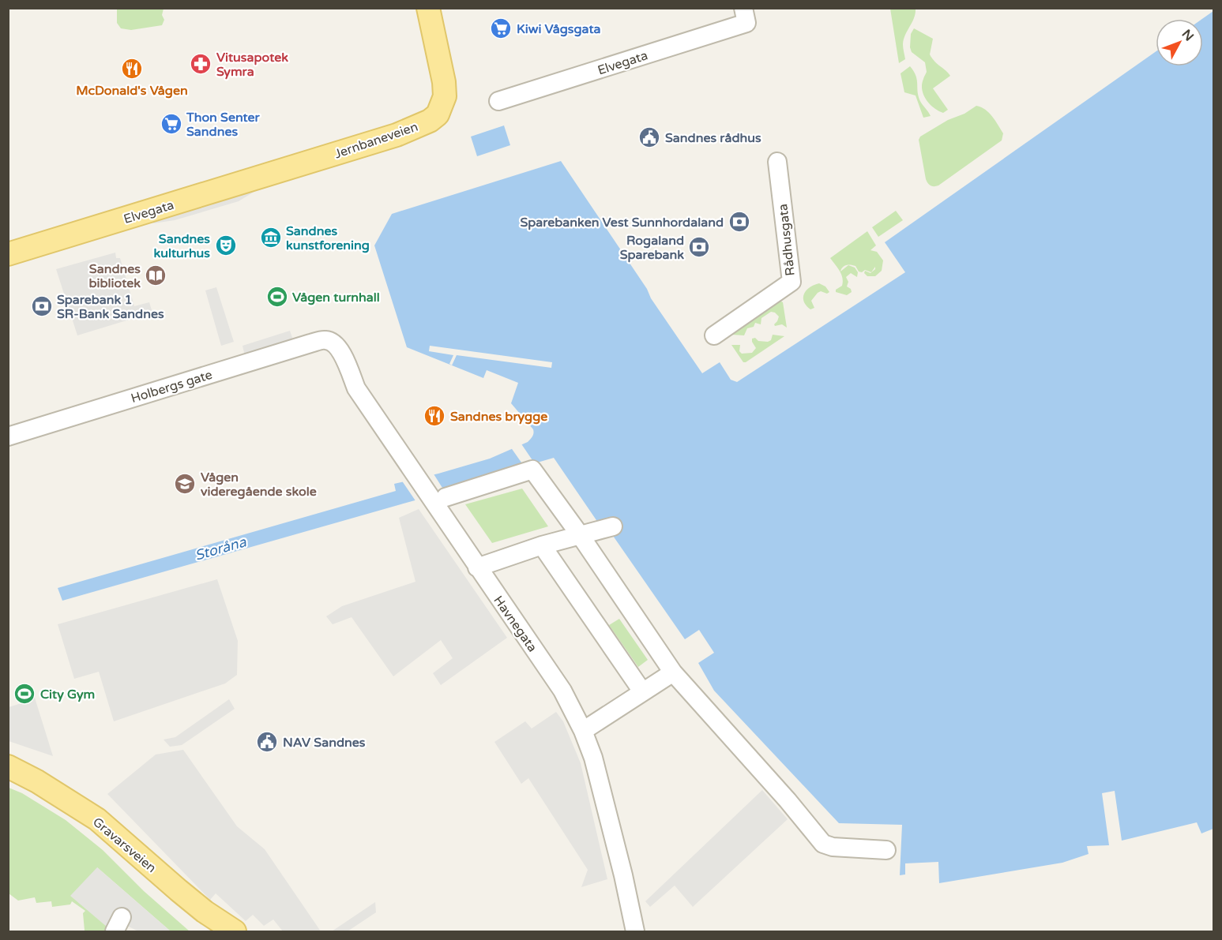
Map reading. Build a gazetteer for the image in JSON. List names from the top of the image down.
{
  "streets": {
    "main road": ["Elvegata", "Jernbaneveien", "Gravarsveien"],
    "street": ["Rådhusgata", "Holbergs gate", "Havnegata"]
  },
  "crossings": [
    ["Elvegata", "Jernbaneveien"],
    ["Holbergs gate", "Havnegata"]
  ],
  "water": ["Storåna"],
  "places": {
    "supermarket": ["Kiwi Vågsgata", "Thon Senter Sandnes"],
    "pharmacy": ["Vitusapotek Symra"],
    "restaurant": ["McDonald's Vågen", "Sandnes brygge"],
    "public building": ["Sandnes rådhus", "NAV Sandnes"],
    "bank": ["Sparebanken Vest Sunnhordaland", "Rogaland Sparebank", "Sparebank 1 SR-Bank Sandnes"],
    "museum": ["Sandnes kunstforening"],
    "theatre": ["Sandnes kulturhus"],
    "library": ["Sandnes bibliotek"],
    "sports": ["Vågen turnhall", "City Gym"],
    "school or university": ["Vågen videregående skole"]
  },
  "north": "top right"
}
